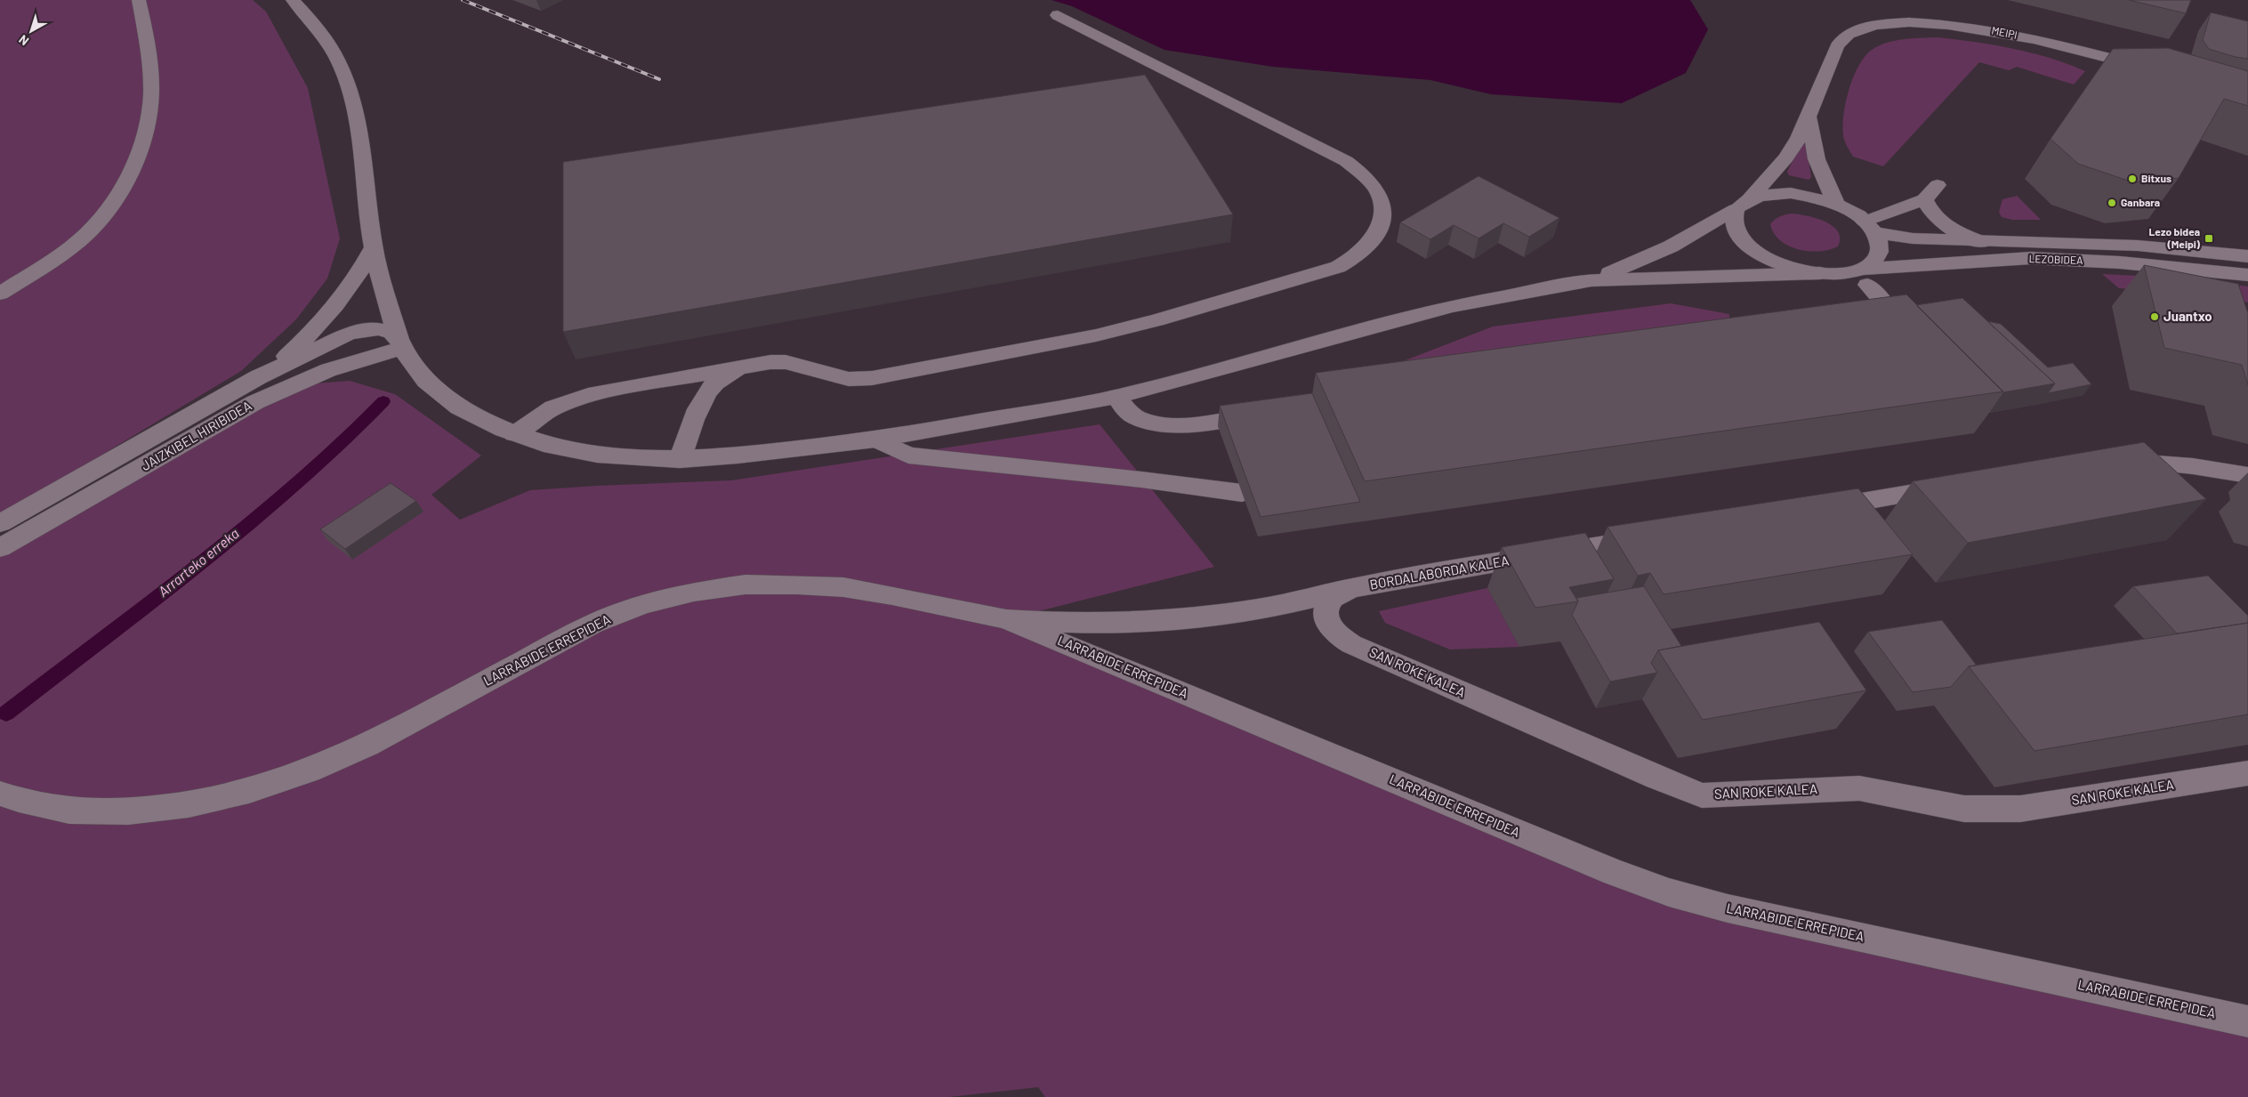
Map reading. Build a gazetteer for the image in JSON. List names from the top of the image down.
{
  "streets": {
    "street": [
      "MEIPI",
      "LEZOBIDEA",
      "JAIZKIBEL HIRIBIDEA",
      "BORDALABORDA KALEA",
      "LARRABIDE ERREPIDEA",
      "SAN ROKE KALEA"
    ]
  },
  "crossings": [
    ["MEIPI", "LEZOBIDEA"],
    ["BORDALABORDA KALEA", "LARRABIDE ERREPIDEA"],
    ["BORDALABORDA KALEA", "SAN ROKE KALEA"]
  ],
  "water": ["Arrarteko erreka"],
  "places": {
    "other": ["Bitxus", "Ganbara", "Juantxo"],
    "transit": ["Lezo bidea (Meipi)"]
  },
  "north": "bottom left"
}
